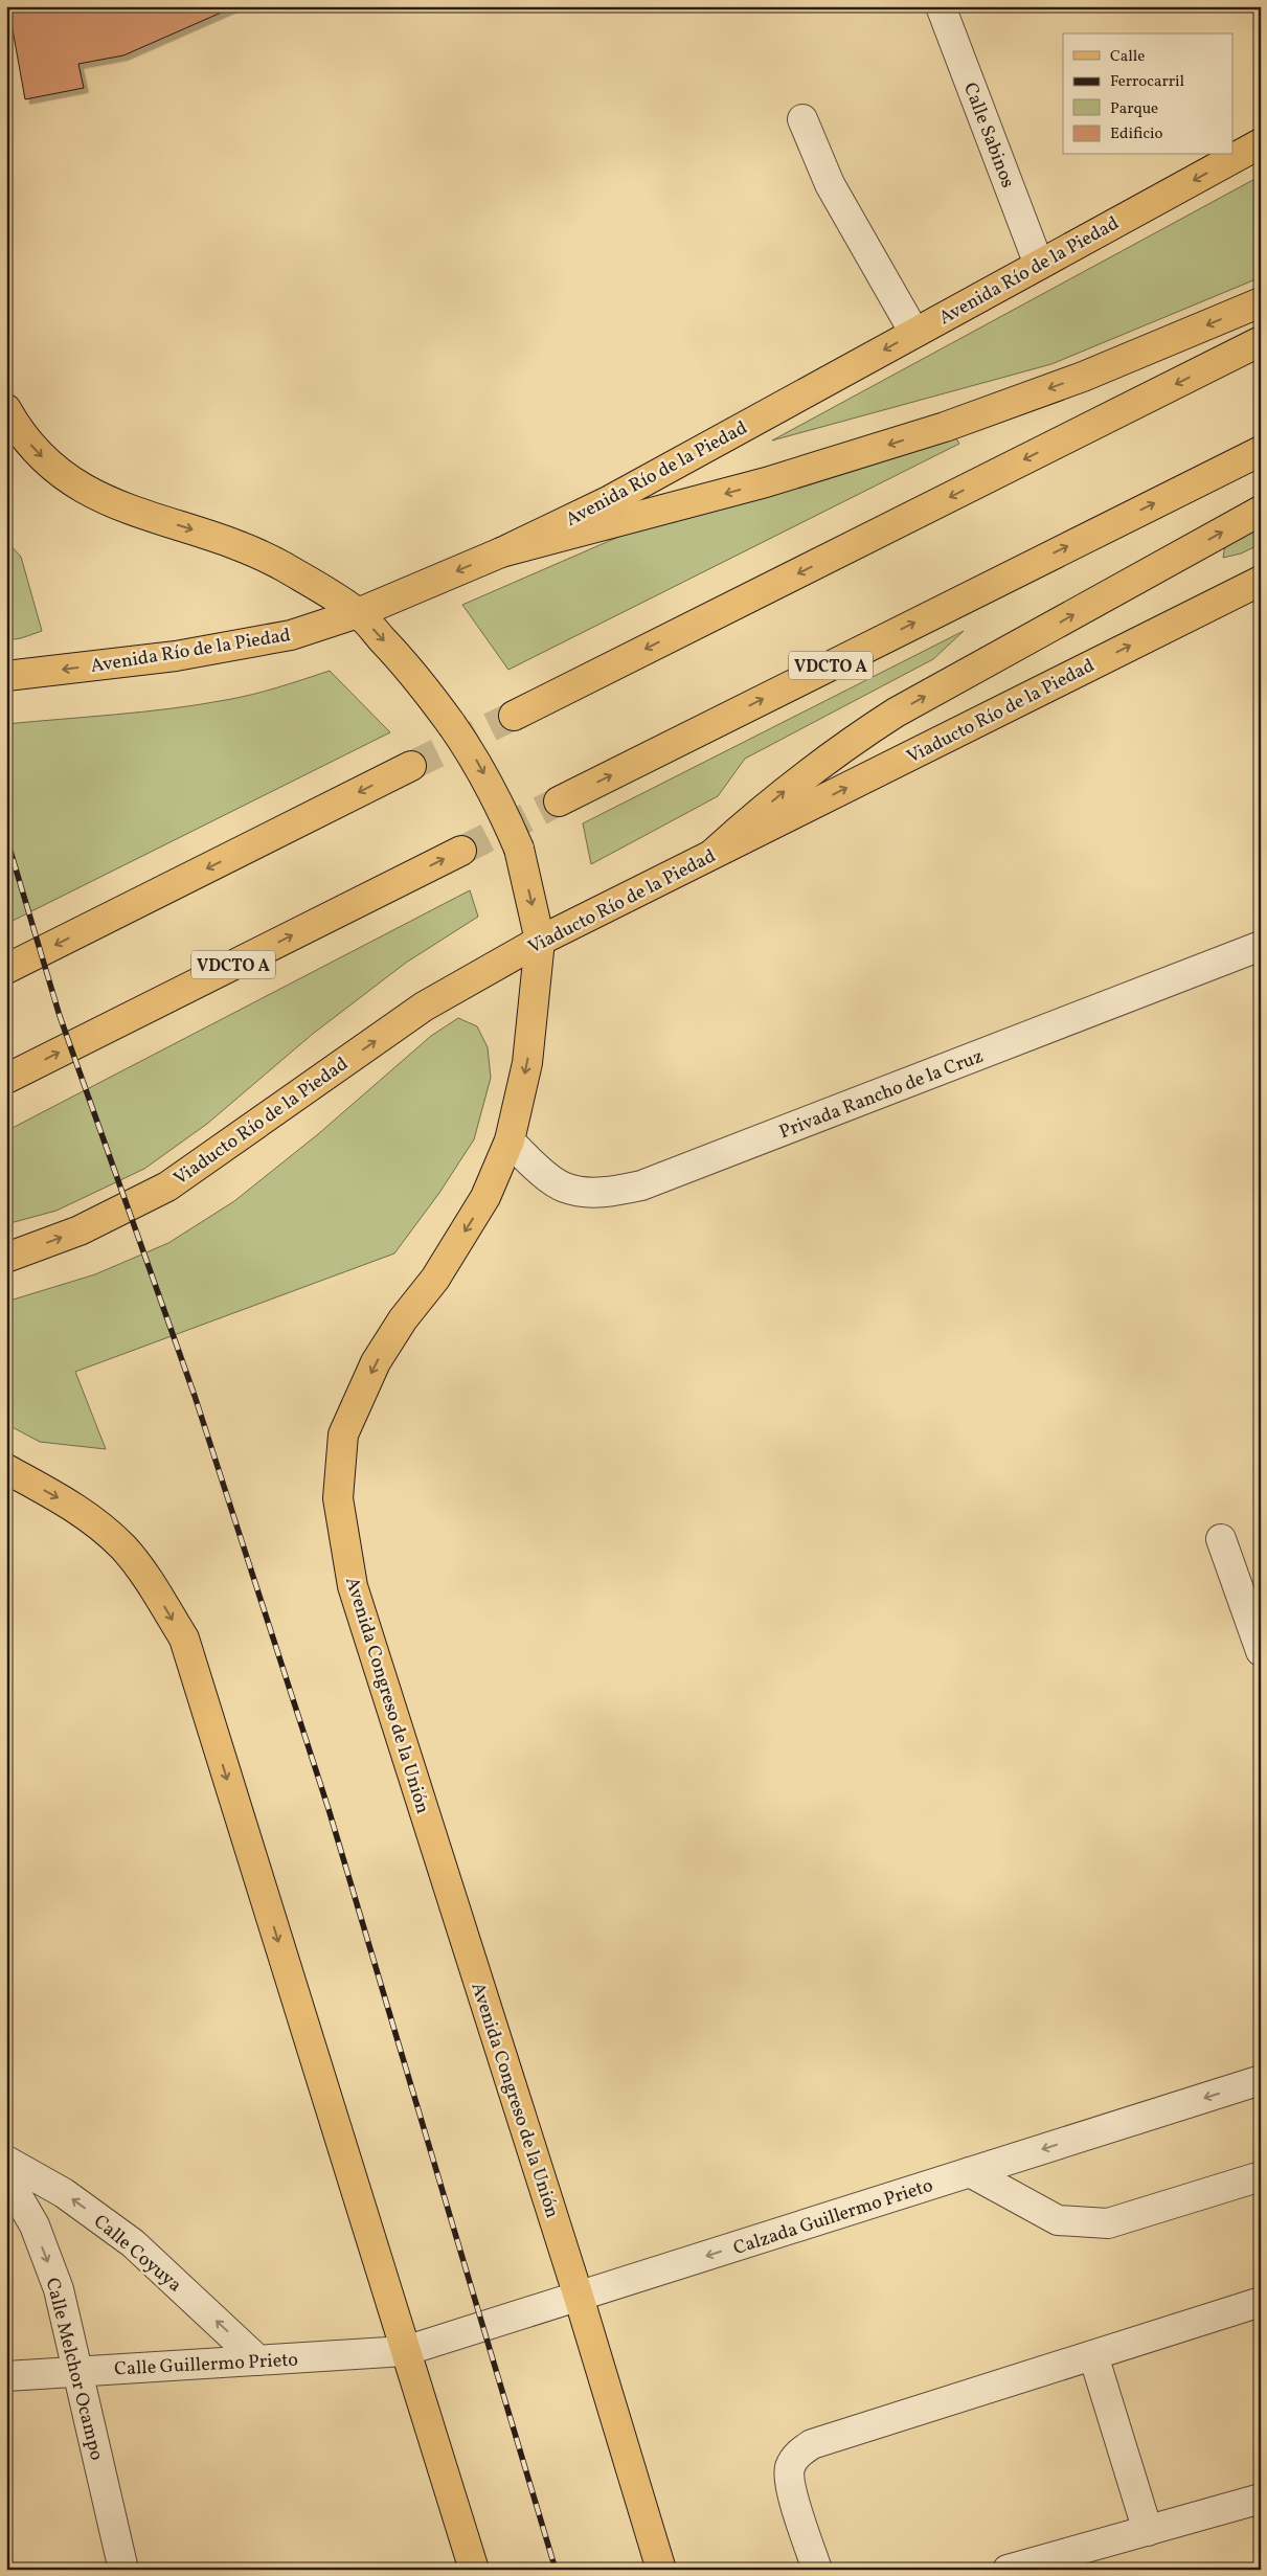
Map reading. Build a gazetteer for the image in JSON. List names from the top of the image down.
{
  "streets": {
    "main road": [
      "Avenida Río de la Piedad",
      "VDCTO A",
      "Viaducto Río de la Piedad",
      "Avenida Congreso de la Unión"
    ],
    "street": [
      "Calle Sabinos",
      "Privada Rancho de la Cruz",
      "Calzada Guillermo Prieto",
      "Calle Coyuya",
      "Calle Guillermo Prieto",
      "Calle Melchor Ocampo"
    ]
  },
  "crossings": [
    ["Calle Sabinos", "Avenida Río de la Piedad"],
    ["Avenida Río de la Piedad", "Avenida Congreso de la Unión"],
    ["Viaducto Río de la Piedad", "Avenida Congreso de la Unión"],
    ["Privada Rancho de la Cruz", "Avenida Congreso de la Unión"],
    ["Avenida Congreso de la Unión", "Calzada Guillermo Prieto"],
    ["Calzada Guillermo Prieto", "Calle Guillermo Prieto"],
    ["Calle Coyuya", "Calle Guillermo Prieto"],
    ["Calle Guillermo Prieto", "Calle Melchor Ocampo"]
  ],
  "one_way": ["Calzada Guillermo Prieto", "Calle Coyuya", "Calle Melchor Ocampo"],
  "legend": [
    "Calle",
    "Ferrocarril",
    "Parque",
    "Edificio"
  ]
}
